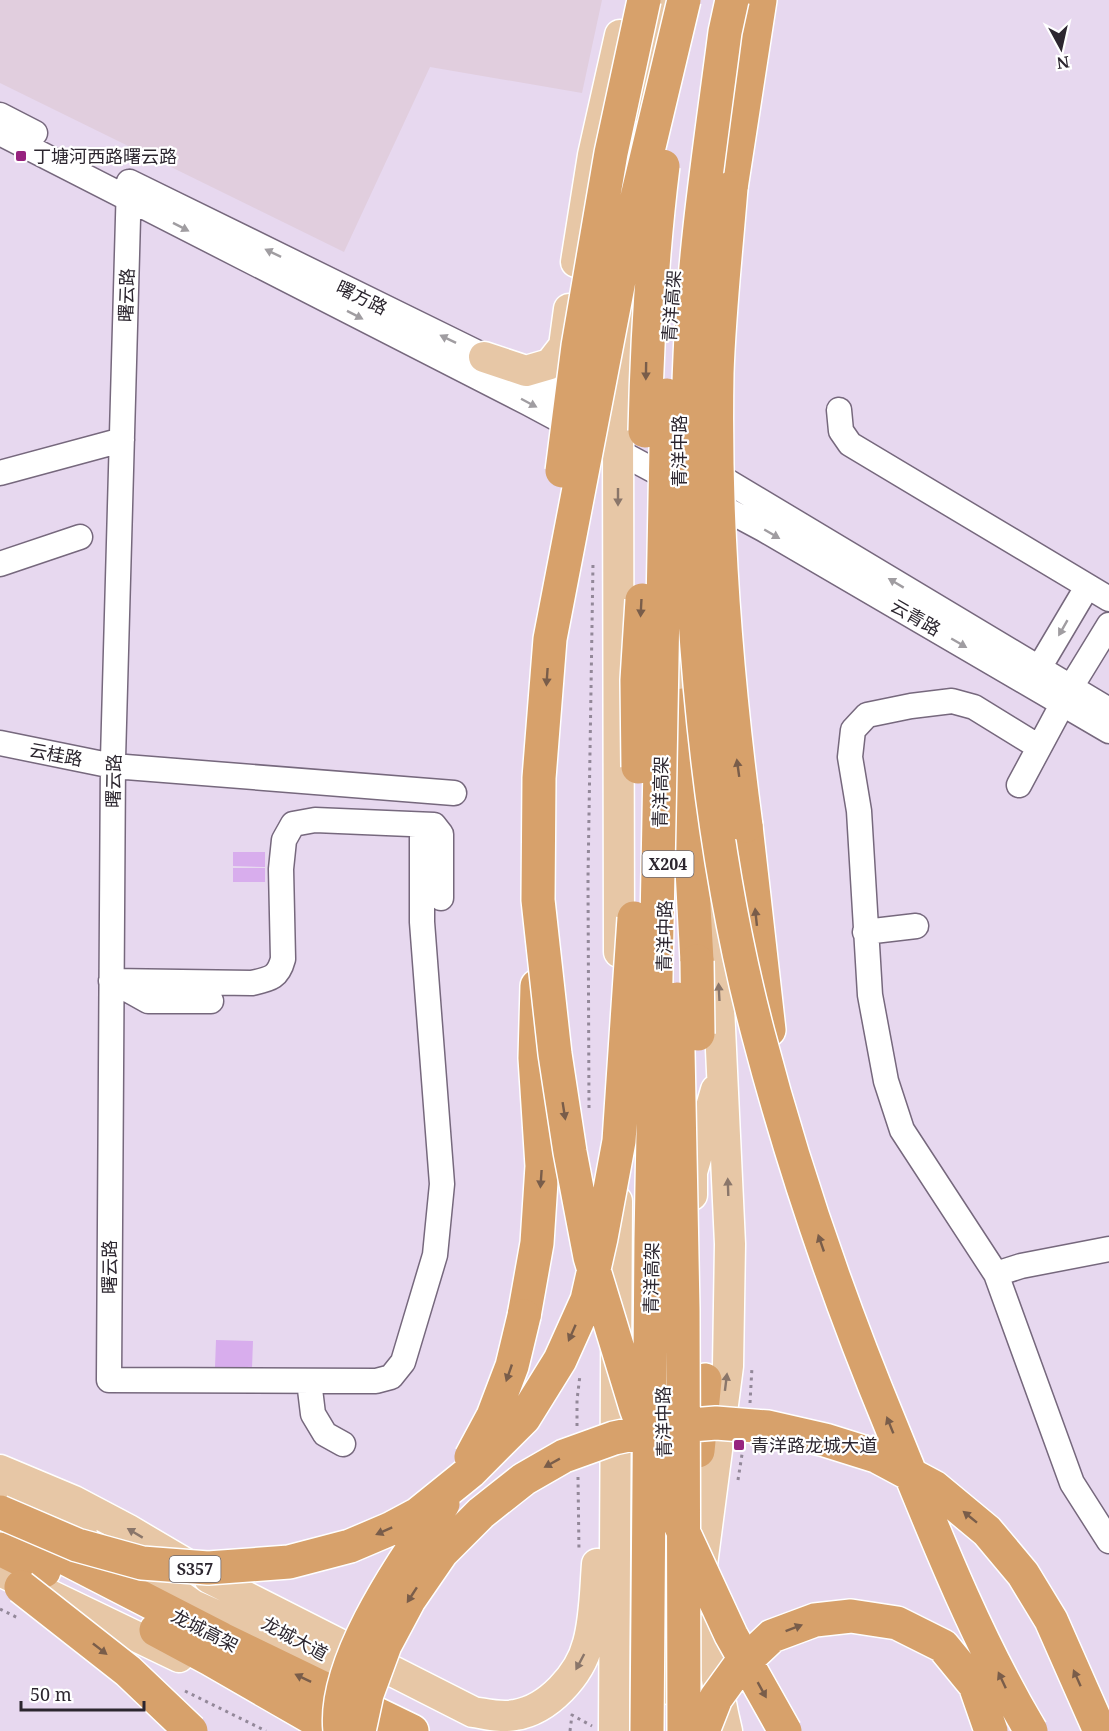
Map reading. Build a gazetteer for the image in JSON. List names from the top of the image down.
{
  "streets": {
    "highway": ["青洋高架", "龙城高架"],
    "main road": [
      "青洋中路",
      "X204",
      "S357",
      "龙城大道"
    ],
    "street": [
      "曙云路",
      "曙方路",
      "云青路",
      "云桂路"
    ]
  },
  "crossings": [
    ["曙云路", "曙方路"],
    ["曙云路", "云桂路"],
    ["曙方路", "青洋中路"],
    ["曙方路", "云青路"],
    ["曙方路", "X204"],
    ["青洋中路", "云青路"]
  ],
  "places": {
    "transit": ["丁塘河西路曙云路", "青洋路龙城大道"]
  },
  "scale_bar": "50 m",
  "north": "bottom"
}
